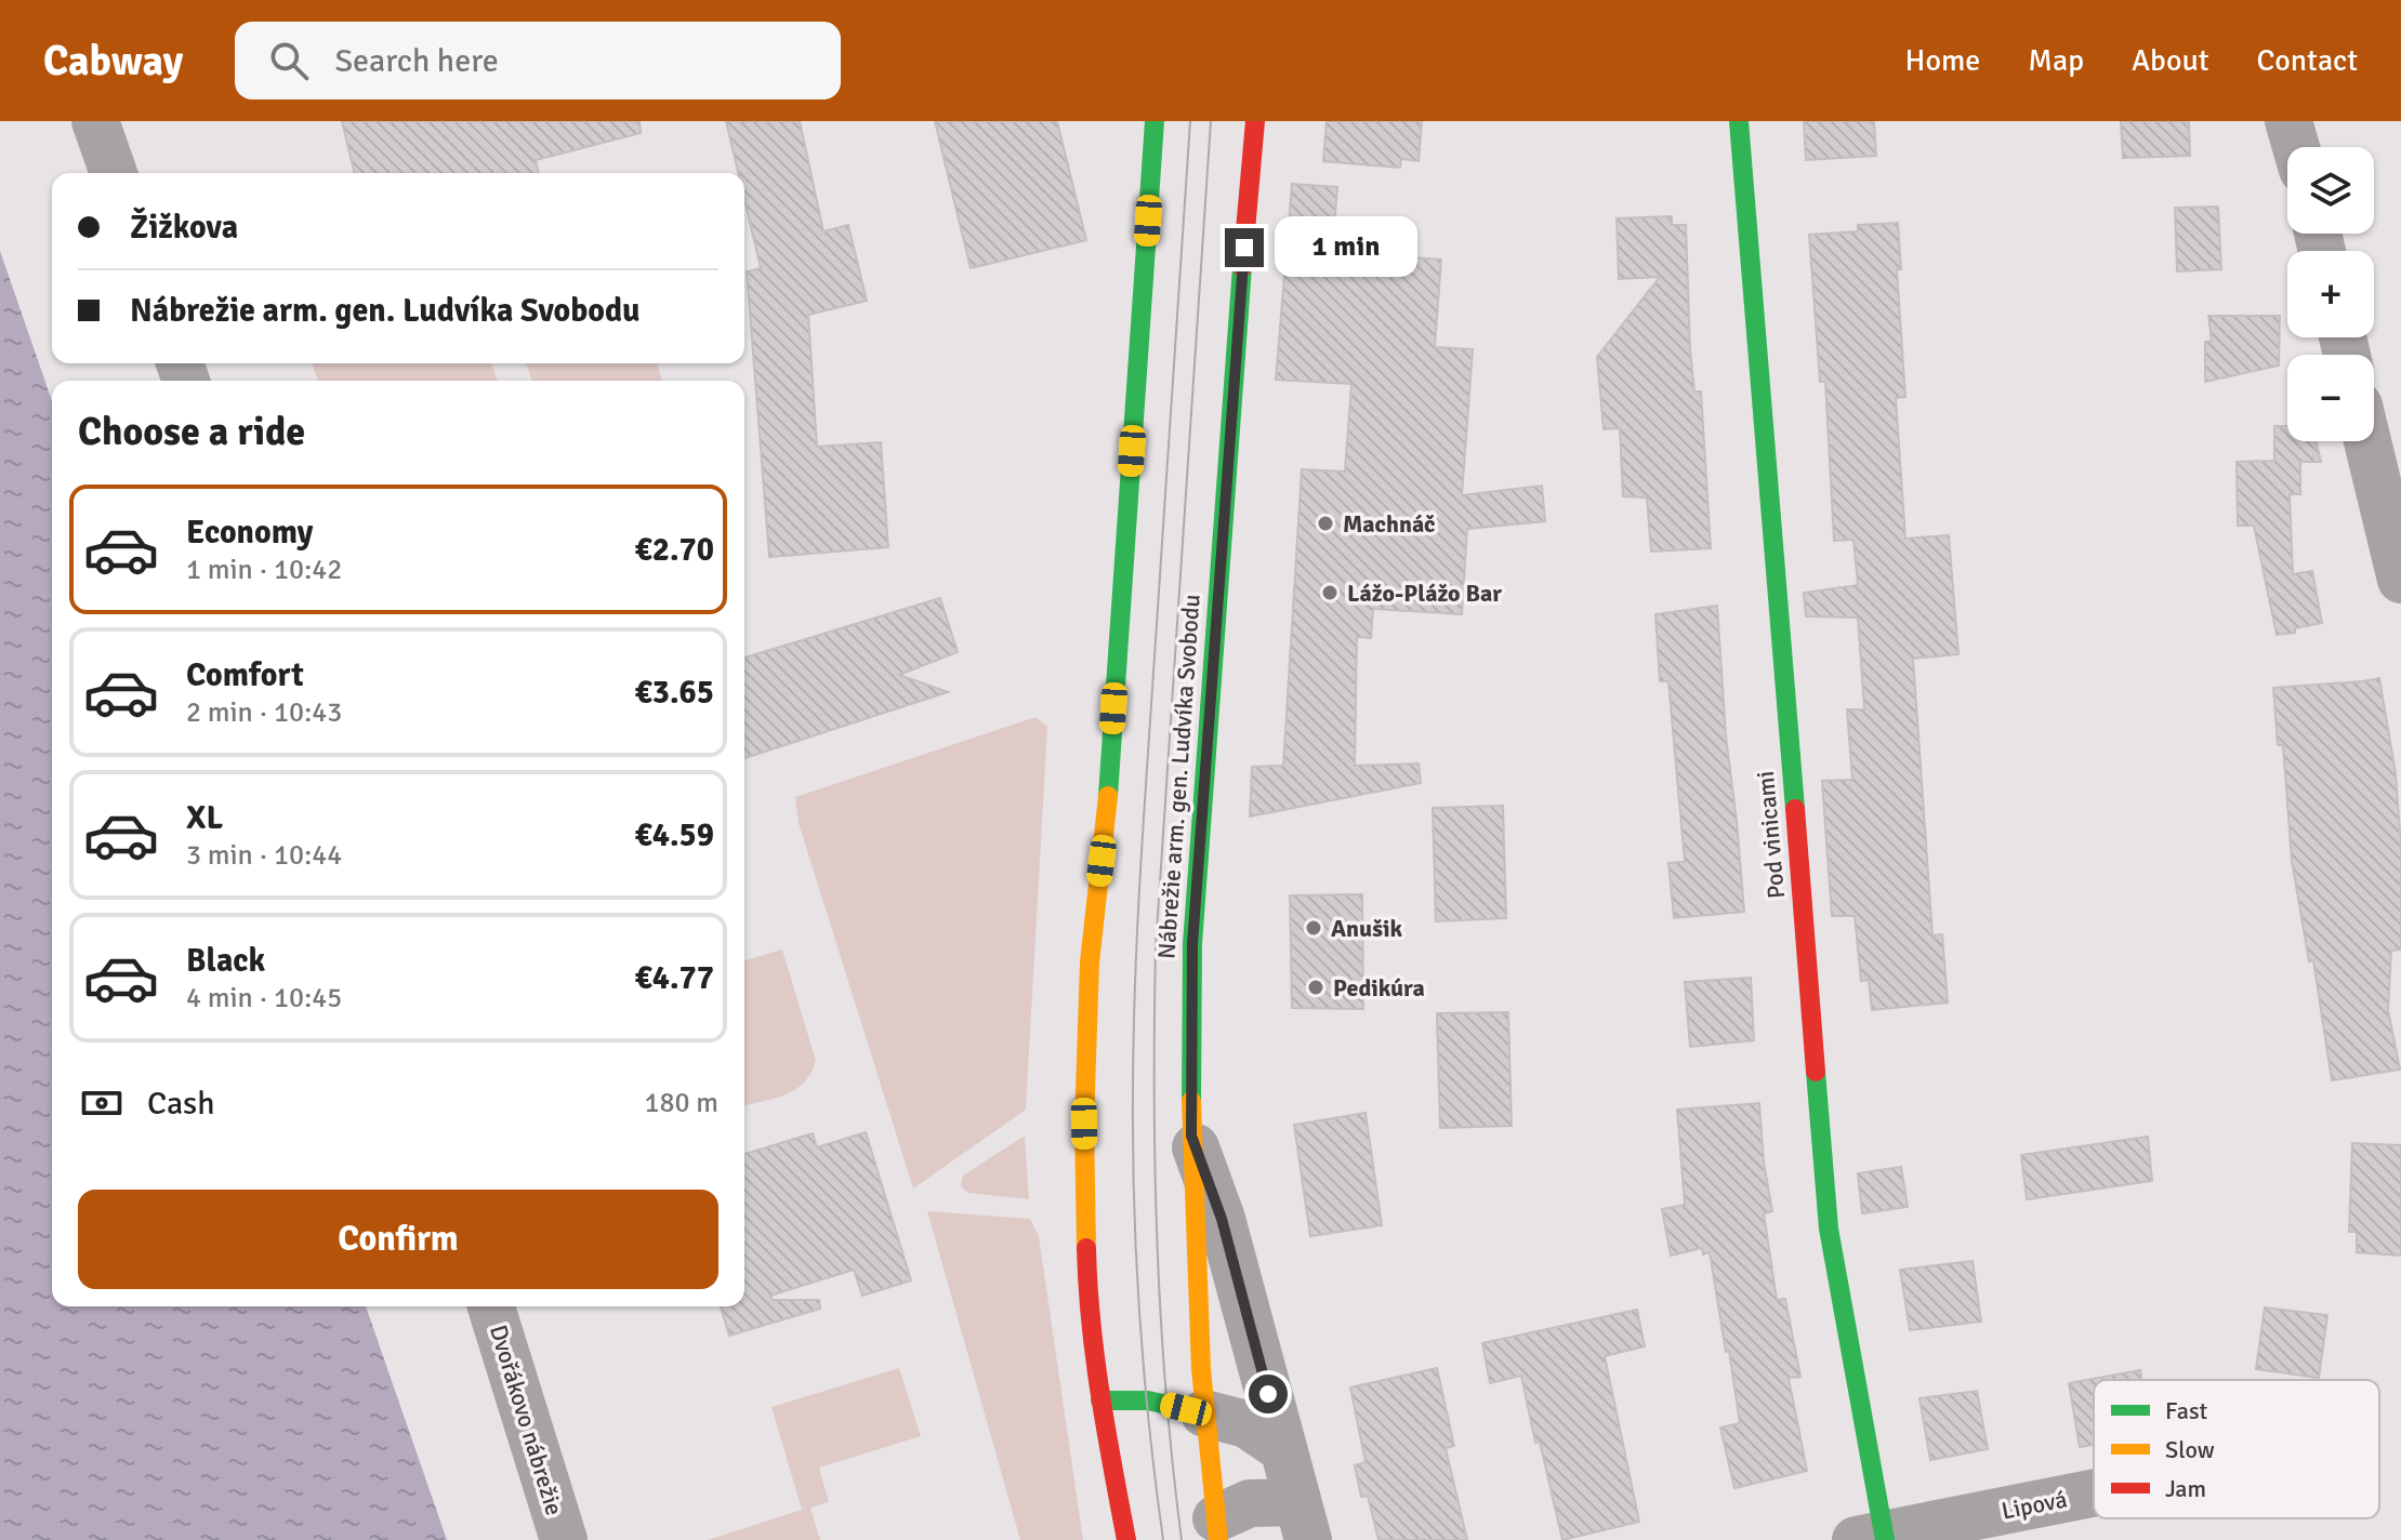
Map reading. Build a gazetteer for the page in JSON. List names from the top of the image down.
{
  "streets": {
    "main road": ["Nábrežie arm. gen. Ludvíka Svobodu", "Pod vinicami"],
    "street": ["Dvořákovo nábrežie", "Lipová"]
  },
  "crossings": [
    ["Pod vinicami", "Lipová"]
  ],
  "places": [
    "Machnáč",
    "Lážo-Plážo Bar",
    "Anušik",
    "Pedikúra"
  ],
  "legend": ["Fast", "Slow", "Jam"],
  "page": {
    "header": "Cabway",
    "search": "Search here",
    "nav": [
      "Home",
      "Map",
      "About",
      "Contact"
    ],
    "map_buttons": ["+", "−"],
    "banner": ["Žižkova", "Nábrežie arm. gen. Ludvíka Svobodu"],
    "bubble": "1 min",
    "heading": "Choose a ride",
    "list": [
      {
        "name": "Economy",
        "note": "1 min · 10:42",
        "value": "€2.70"
      },
      {
        "name": "Comfort",
        "note": "2 min · 10:43",
        "value": "€3.65"
      },
      {
        "name": "XL",
        "note": "3 min · 10:44",
        "value": "€4.59"
      },
      {
        "name": "Black",
        "note": "4 min · 10:45",
        "value": "€4.77"
      }
    ],
    "pay": ["Cash", "180 m"],
    "buttons": "Confirm"
  }
}
